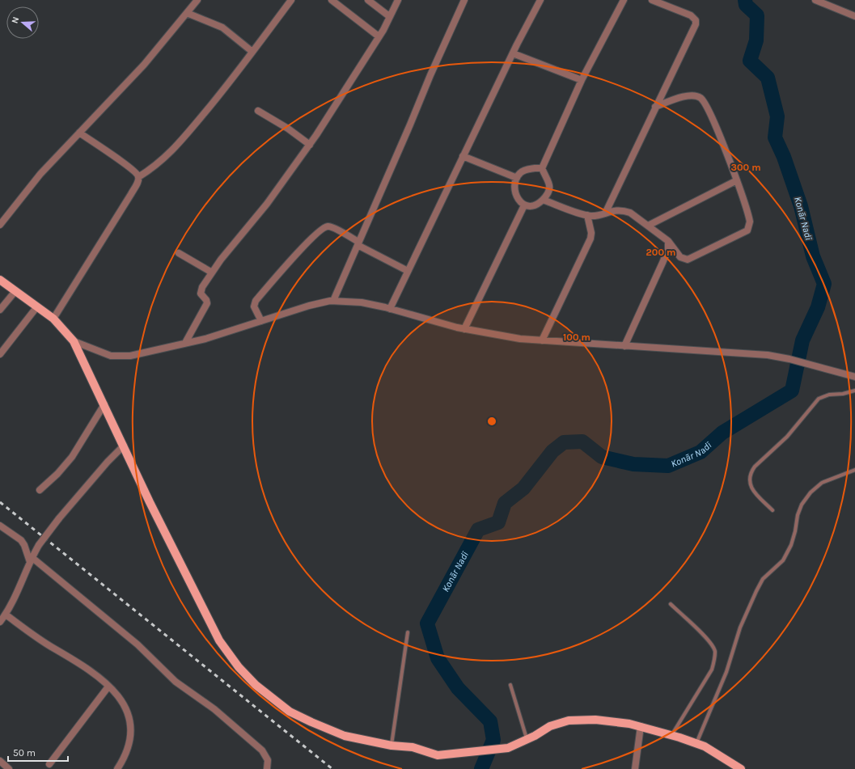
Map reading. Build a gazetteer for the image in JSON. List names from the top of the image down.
{
  "water": ["Konār Nadī"],
  "scale_bar": "50 m",
  "north": "left",
  "rings": ["300 m", "200 m", "100 m"]
}
